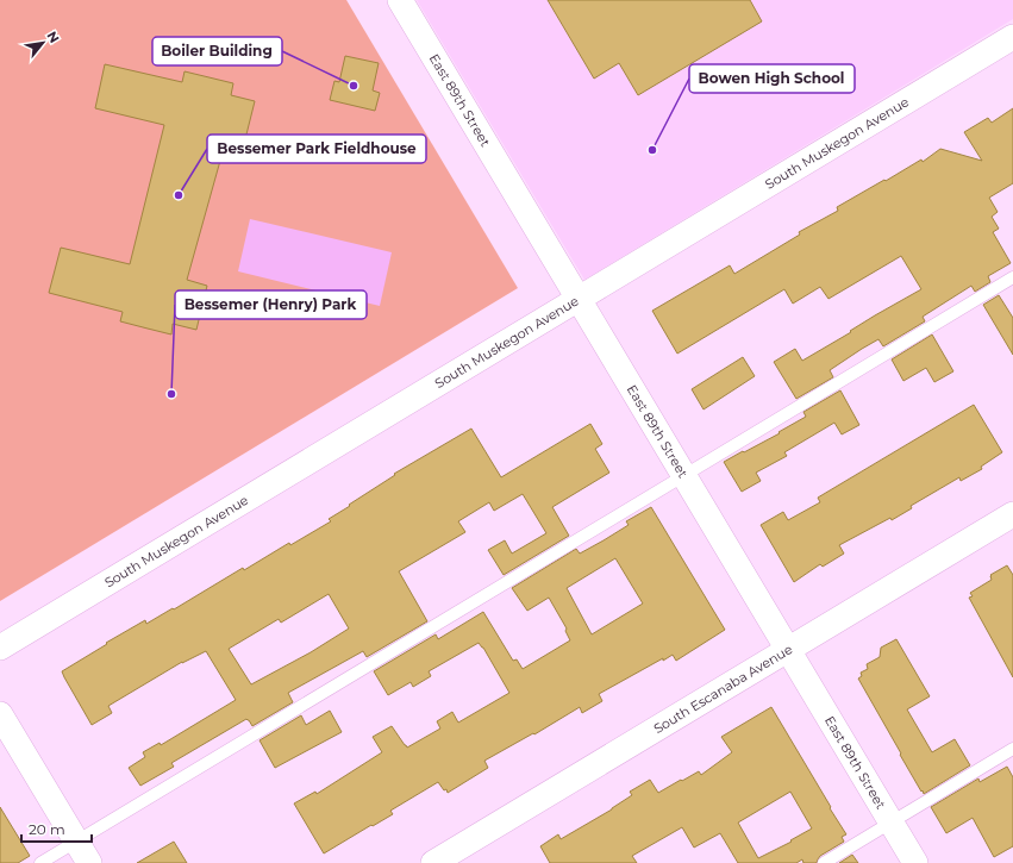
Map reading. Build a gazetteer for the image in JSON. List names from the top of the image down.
{
  "streets": {
    "street": ["East 89th Street", "South Muskegon Avenue", "South Escanaba Avenue"]
  },
  "crossings": [
    ["East 89th Street", "South Muskegon Avenue"],
    ["East 89th Street", "South Escanaba Avenue"]
  ],
  "places": [
    "Boiler Building",
    "Bowen High School",
    "Bessemer Park Fieldhouse",
    "Bessemer (Henry) Park"
  ],
  "scale_bar": "20 m",
  "north": "top right"
}
